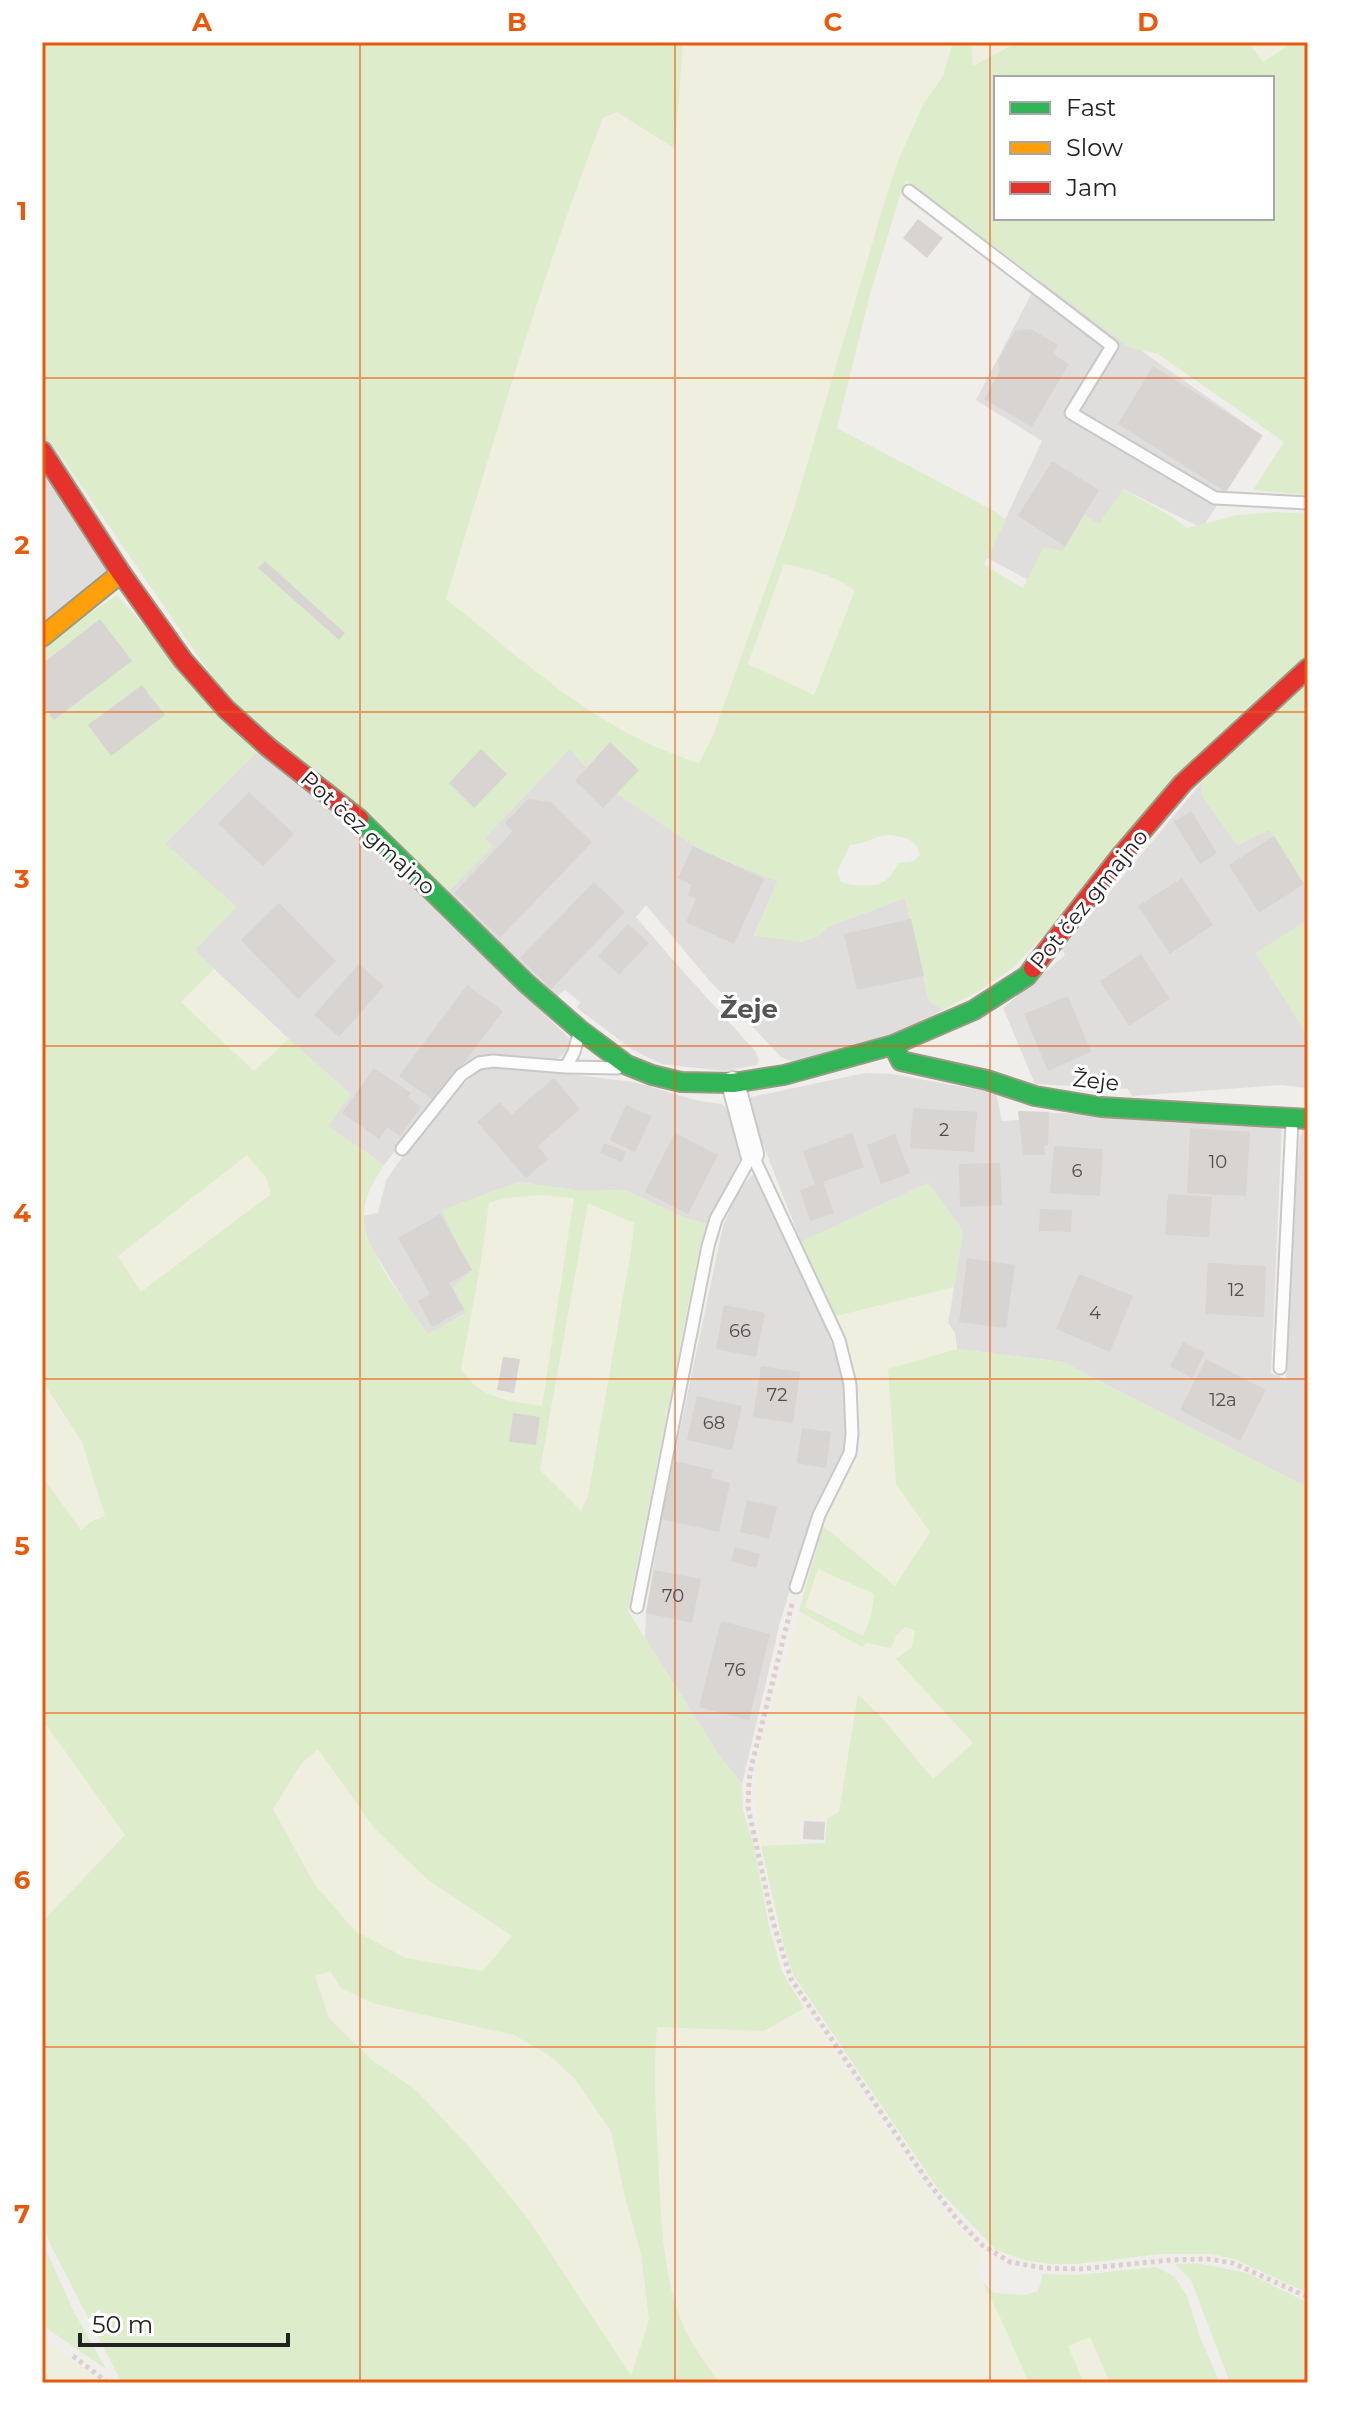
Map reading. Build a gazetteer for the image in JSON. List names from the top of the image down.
{
  "streets": {
    "street": ["Pot čez gmajno", "Žeje"]
  },
  "crossings": [
    ["Pot čez gmajno", "Žeje"]
  ],
  "districts": ["Žeje"],
  "house_numbers": [
    "2",
    "10",
    "6",
    "12",
    "4",
    "66",
    "72",
    "12a",
    "68",
    "70",
    "76"
  ],
  "legend": ["Fast", "Slow", "Jam"],
  "scale_bar": "50 m",
  "grid": {
    "columns": [
      "A",
      "B",
      "C",
      "D"
    ],
    "rows": [
      "1",
      "2",
      "3",
      "4",
      "5",
      "6",
      "7"
    ]
  }
}
